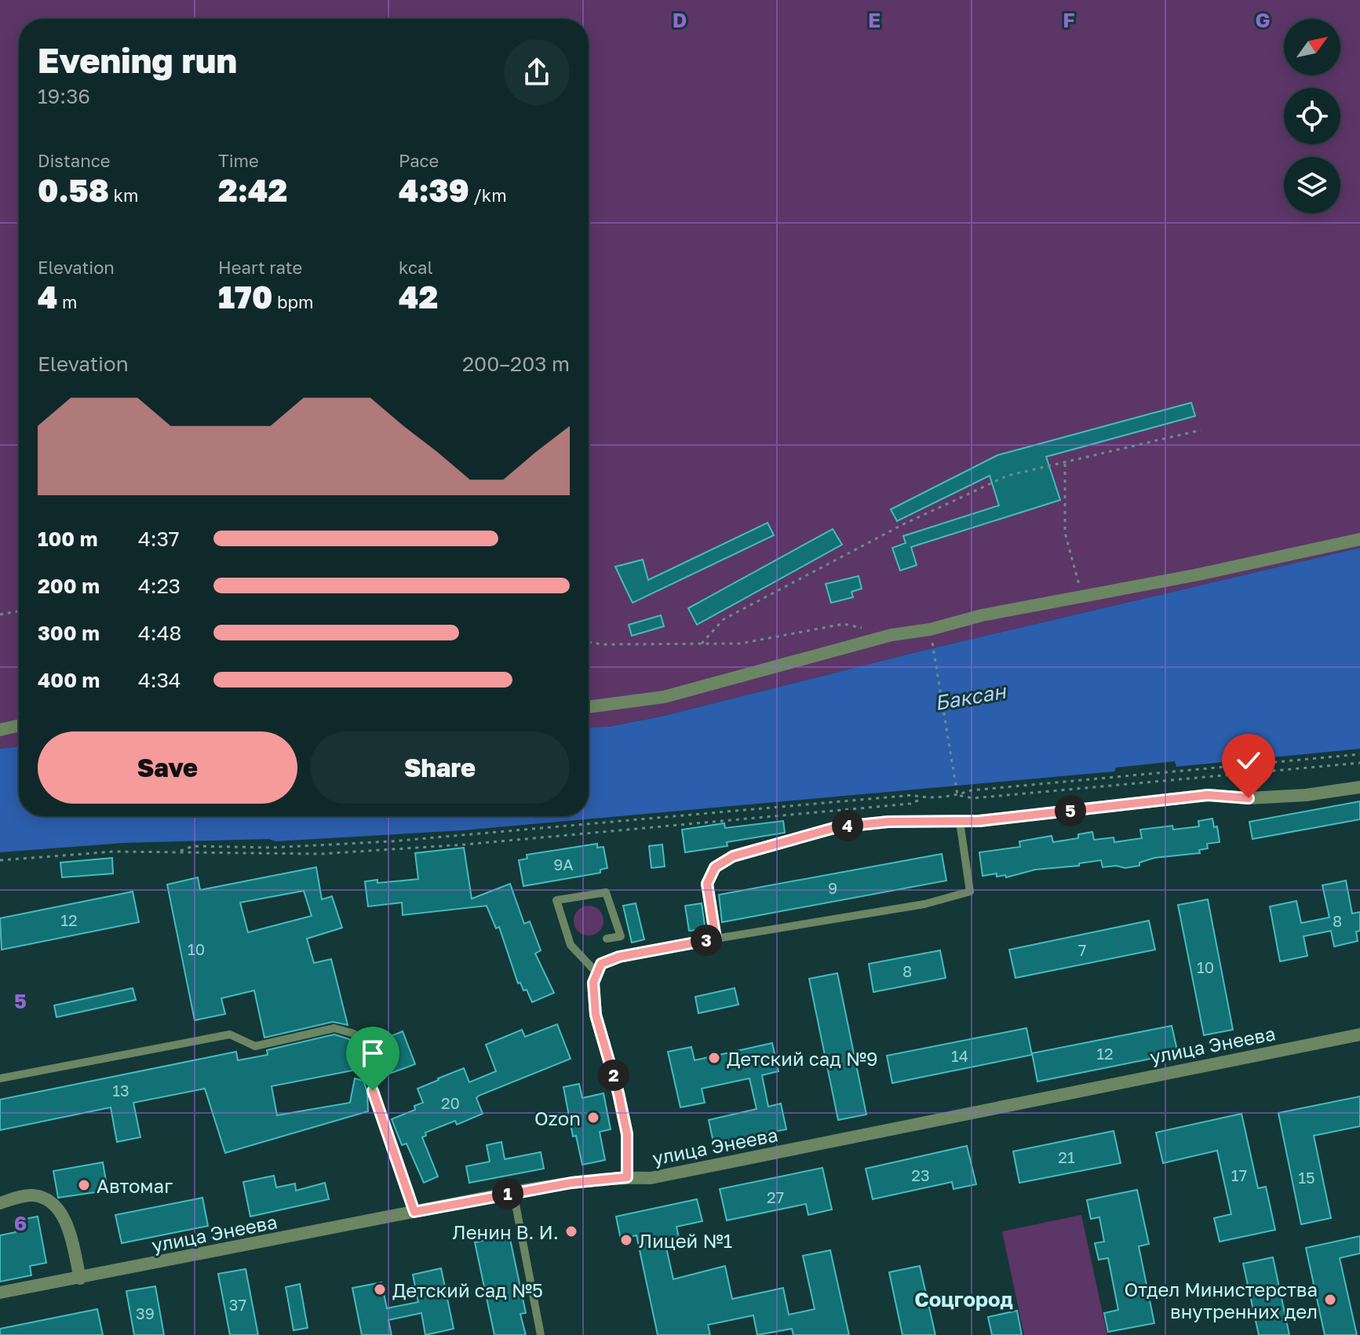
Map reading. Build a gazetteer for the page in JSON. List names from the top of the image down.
{
  "streets": {
    "street": ["улица Энеева"]
  },
  "districts": ["Соцгород"],
  "water": ["Баксан"],
  "places": [
    "Детский сад №9",
    "Ozon",
    "Автомаг",
    "Ленин В. И.",
    "Лицей №1",
    "Детский сад №5",
    "Отдел Министерства внутренних дел"
  ],
  "house_numbers": [
    "9А",
    "9",
    "12",
    "8",
    "10",
    "7",
    "10",
    "8",
    "12",
    "14",
    "13",
    "20",
    "21",
    "23",
    "17",
    "15",
    "27",
    "37",
    "39"
  ],
  "north": "top right",
  "page": {
    "heading": ["Evening run", "19:36"],
    "stats": [
      ["Distance", "0.58 km"],
      ["Time", "2:42"],
      ["Pace", "4:39 /km"],
      ["Elevation", "4 m"],
      ["Heart rate", "170 bpm"],
      ["kcal", "42"]
    ],
    "chart": ["Elevation", "200–203 m"],
    "list": [
      {
        "name": "100 m",
        "note": "4:37"
      },
      {
        "name": "200 m",
        "note": "4:23"
      },
      {
        "name": "300 m",
        "note": "4:48"
      },
      {
        "name": "400 m",
        "note": "4:34"
      }
    ],
    "buttons": ["Save", "Share"],
    "pins": [
      "5",
      "4",
      "3",
      "2",
      "1"
    ]
  },
  "grid": {
    "columns": [
      "D",
      "E",
      "F",
      "G"
    ],
    "rows": ["5", "6"]
  }
}
